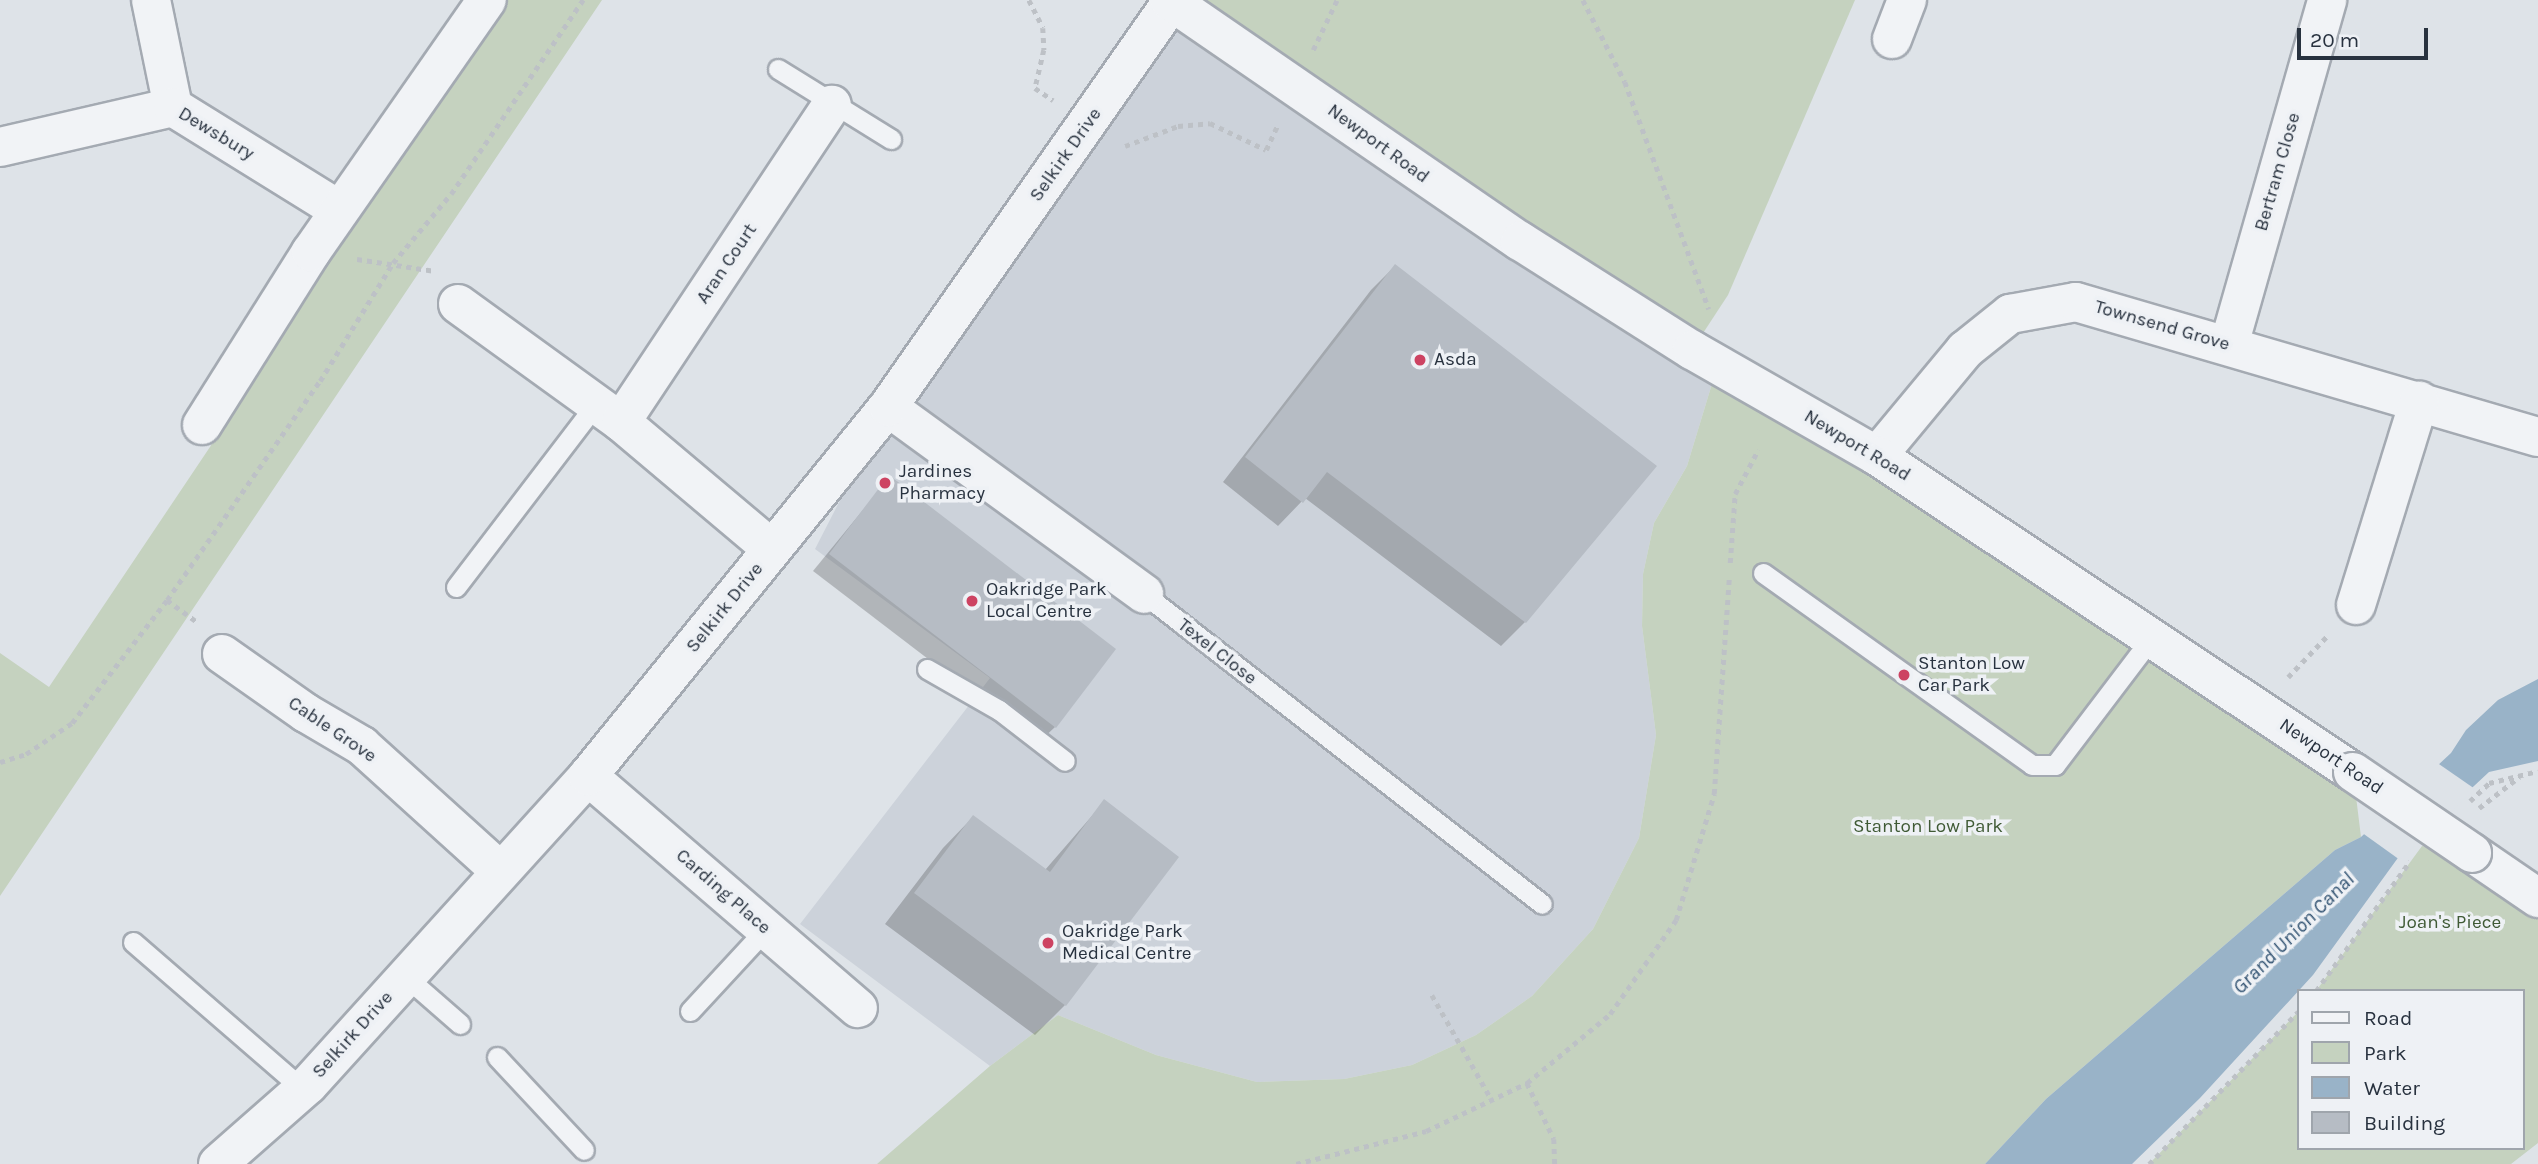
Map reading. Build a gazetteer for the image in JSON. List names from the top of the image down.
{
  "streets": {
    "street": [
      "Dewsbury",
      "Newport Road",
      "Selkirk Drive",
      "Bertram Close",
      "Aran Court",
      "Townsend Grove",
      "Texel Close",
      "Cable Grove",
      "Carding Place"
    ]
  },
  "crossings": [
    ["Newport Road", "Selkirk Drive"],
    ["Newport Road", "Townsend Grove"],
    ["Selkirk Drive", "Texel Close"],
    ["Selkirk Drive", "Cable Grove"],
    ["Selkirk Drive", "Carding Place"],
    ["Bertram Close", "Townsend Grove"]
  ],
  "water": ["Grand Union Canal"],
  "parks": ["Stanton Low Park", "Joan's Piece"],
  "places": [
    "Asda",
    "Jardines Pharmacy",
    "Oakridge Park Local Centre",
    "Stanton Low Car Park",
    "Oakridge Park Medical Centre"
  ],
  "legend": [
    "Road",
    "Park",
    "Water",
    "Building"
  ],
  "scale_bar": "20 m"
}
